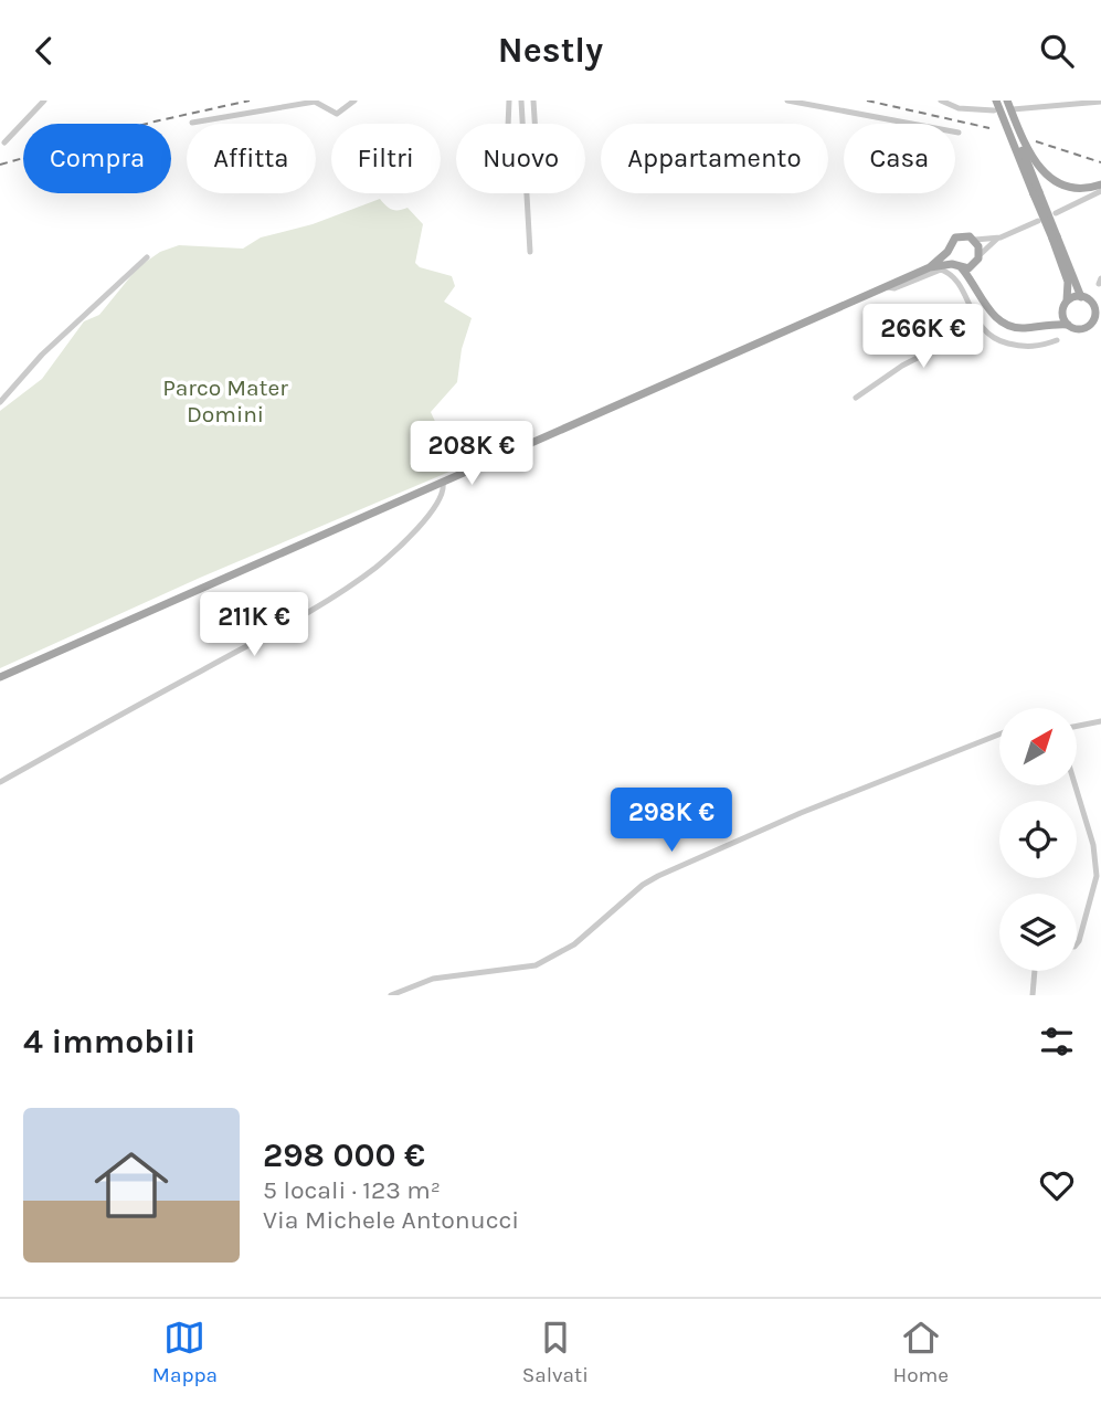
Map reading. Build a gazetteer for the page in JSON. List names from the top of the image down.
{
  "parks": ["Parco Mater Domini"],
  "north": "top right",
  "page": {
    "header": "Nestly",
    "chip": [
      "Compra",
      "Affitta",
      "Filtri",
      "Nuovo",
      "Appartamento",
      "Casa"
    ],
    "price": [
      "266K €",
      "208K €",
      "211K €",
      "298K €"
    ],
    "heading": "4 immobili",
    "list": [
      {
        "name": "298 000 €",
        "note": "5 locali · 123 m² · Via Michele Antonucci"
      }
    ],
    "tabs": ["Mappa", "Salvati", "Home"]
  }
}
